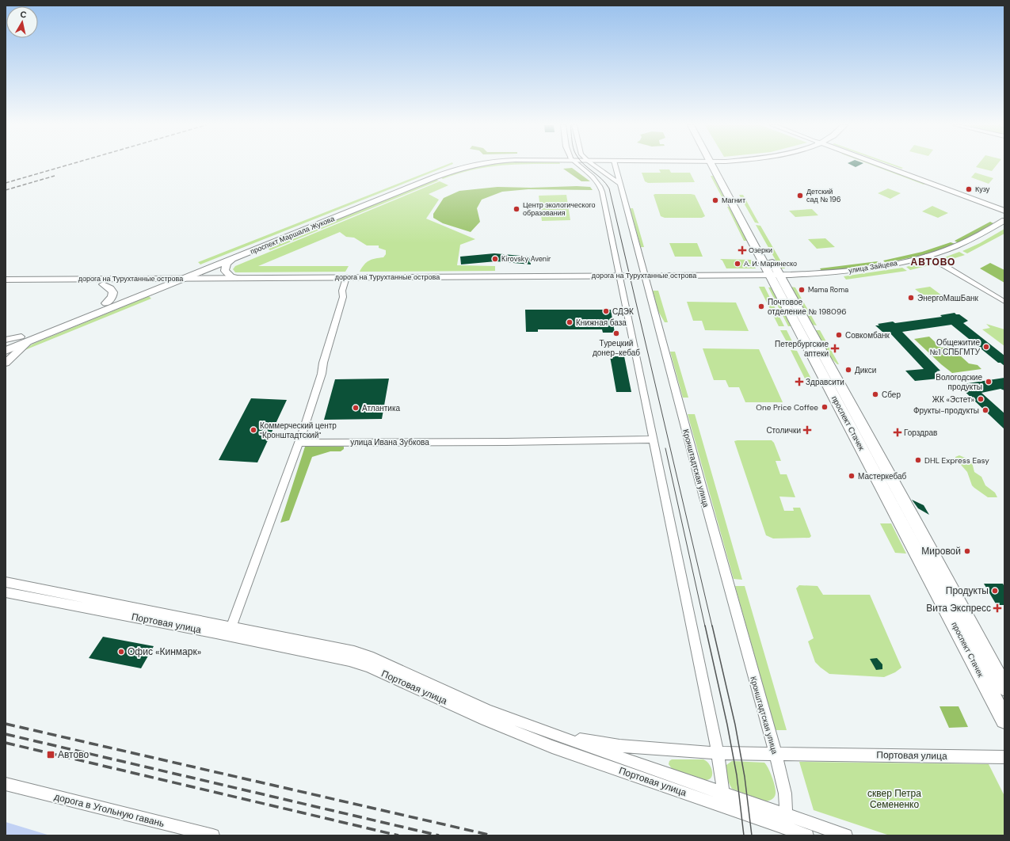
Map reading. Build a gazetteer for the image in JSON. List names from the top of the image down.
{
  "streets": {
    "main road": ["проспект Маршала Жукова", "проспект Стачек"],
    "street": [
      "улица Зайцева",
      "дорога на Турухтанные острова",
      "улица Ивана Зубкова",
      "Кронштадтская улица",
      "Портовая улица",
      "дорога в Угольную гавань"
    ]
  },
  "crossings": [
    ["проспект Маршала Жукова", "дорога на Турухтанные острова"],
    ["улица Зайцева", "дорога на Турухтанные острова"],
    ["улица Зайцева", "проспект Стачек"],
    ["дорога на Турухтанные острова", "проспект Стачек"],
    ["дорога на Турухтанные острова", "Кронштадтская улица"],
    ["Кронштадтская улица", "Портовая улица"]
  ],
  "districts": ["АВТОВО"],
  "parks": ["сквер Петра Семененко"],
  "places": {
    "other": [
      "Кузу",
      "Детский сад № 196",
      "Магнит",
      "Центр экологического образования",
      "Kirovsky Avenir",
      "А. И. Маринеско",
      "Mama Roma",
      "ЭнергоМашБанк",
      "Почтовое отделение № 198096",
      "СДЭК",
      "Книжная база",
      "Турецкий донер-кебаб",
      "Совкомбанк",
      "Общежитие №1 СПБГМТУ",
      "Дикси",
      "Вологодские продукты",
      "Сбер",
      "ЖК «Эстет»",
      "One Price Coffee",
      "Атлантика",
      "Фрукты-продукты",
      "Коммерческий центр \"Кронштадтский\"",
      "DHL Express Easy",
      "Мастеркебаб",
      "Мировой",
      "Продукты",
      "Офис «Кинмарк»"
    ],
    "health": [
      "Озерки",
      "Петербургские аптеки",
      "Здравсити",
      "Столички",
      "Горздрав",
      "Вита Экспресс"
    ],
    "transit": ["Автово"]
  },
  "north": "top"
}
